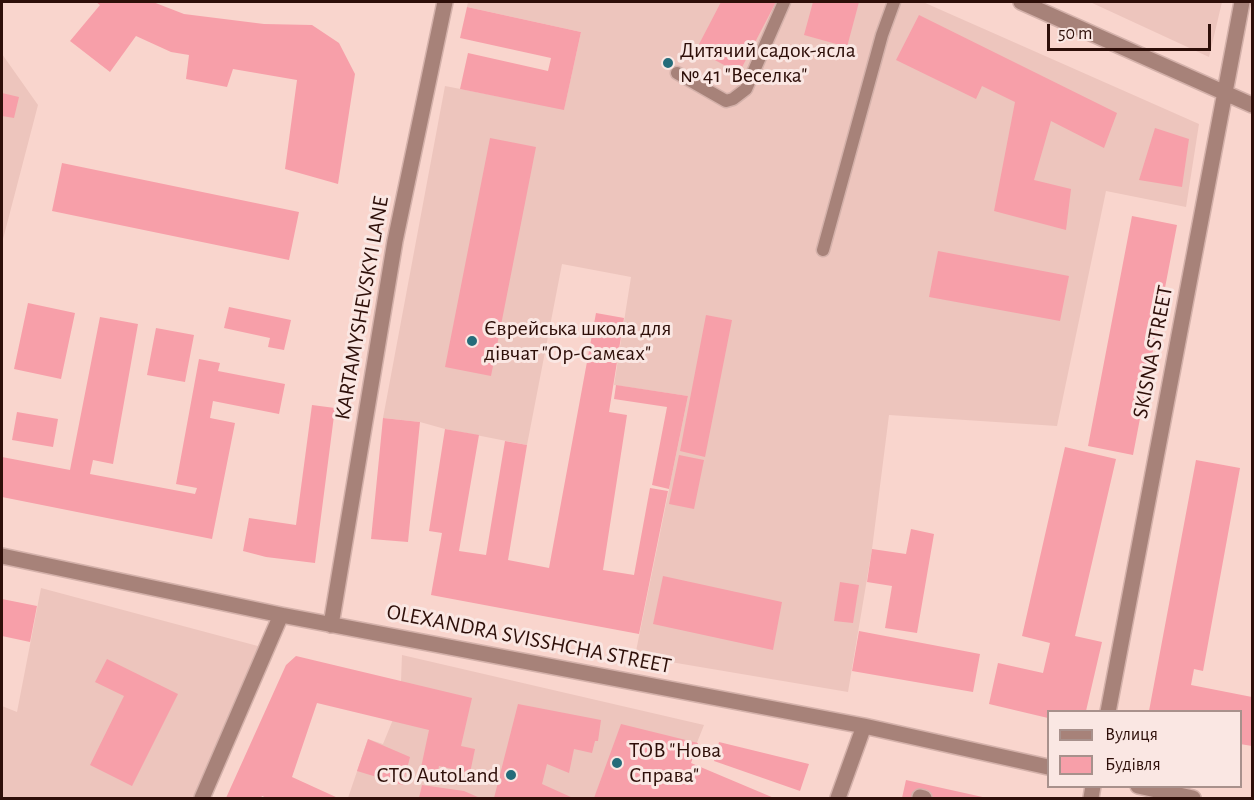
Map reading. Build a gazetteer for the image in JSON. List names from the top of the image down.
{
  "streets": {
    "street": ["KARTAMYSHEVSKYI LANE", "SKISNA STREET", "OLEXANDRA SVISSHCHA STREET"]
  },
  "crossings": [
    ["KARTAMYSHEVSKYI LANE", "OLEXANDRA SVISSHCHA STREET"]
  ],
  "places": [
    "Дитячий садок-ясла № 41 \"Веселка\"",
    "Єврейська школа для дівчат \"Ор-Самєах\"",
    "ТОВ \"Нова Справа\"",
    "СТО AutoLand"
  ],
  "legend": ["Вулиця", "Будівля"],
  "scale_bar": "50 m"
}
